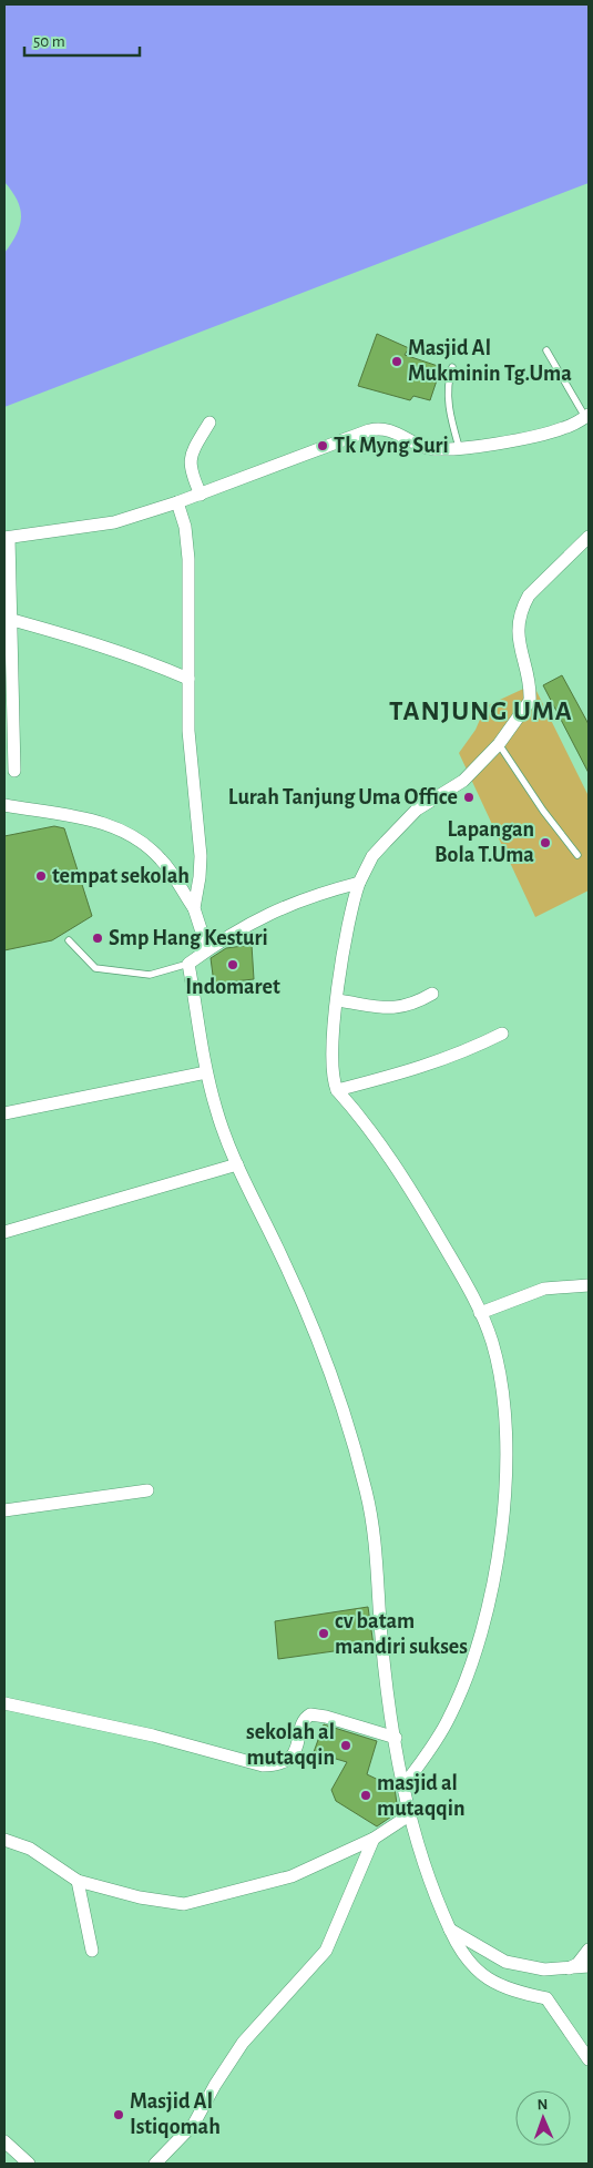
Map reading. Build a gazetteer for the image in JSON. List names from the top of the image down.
{
  "districts": ["TANJUNG UMA"],
  "places": [
    "Masjid Al Mukminin Tg.Uma",
    "Tk Myng Suri",
    "Lurah Tanjung Uma Office",
    "Lapangan Bola T.Uma",
    "tempat sekolah",
    "Smp Hang Kesturi",
    "Indomaret",
    "cv batam mandiri sukses",
    "sekolah al mutaqqin",
    "masjid al mutaqqin",
    "Masjid Al Istiqomah"
  ],
  "scale_bar": "50 m",
  "north": "top"
}
